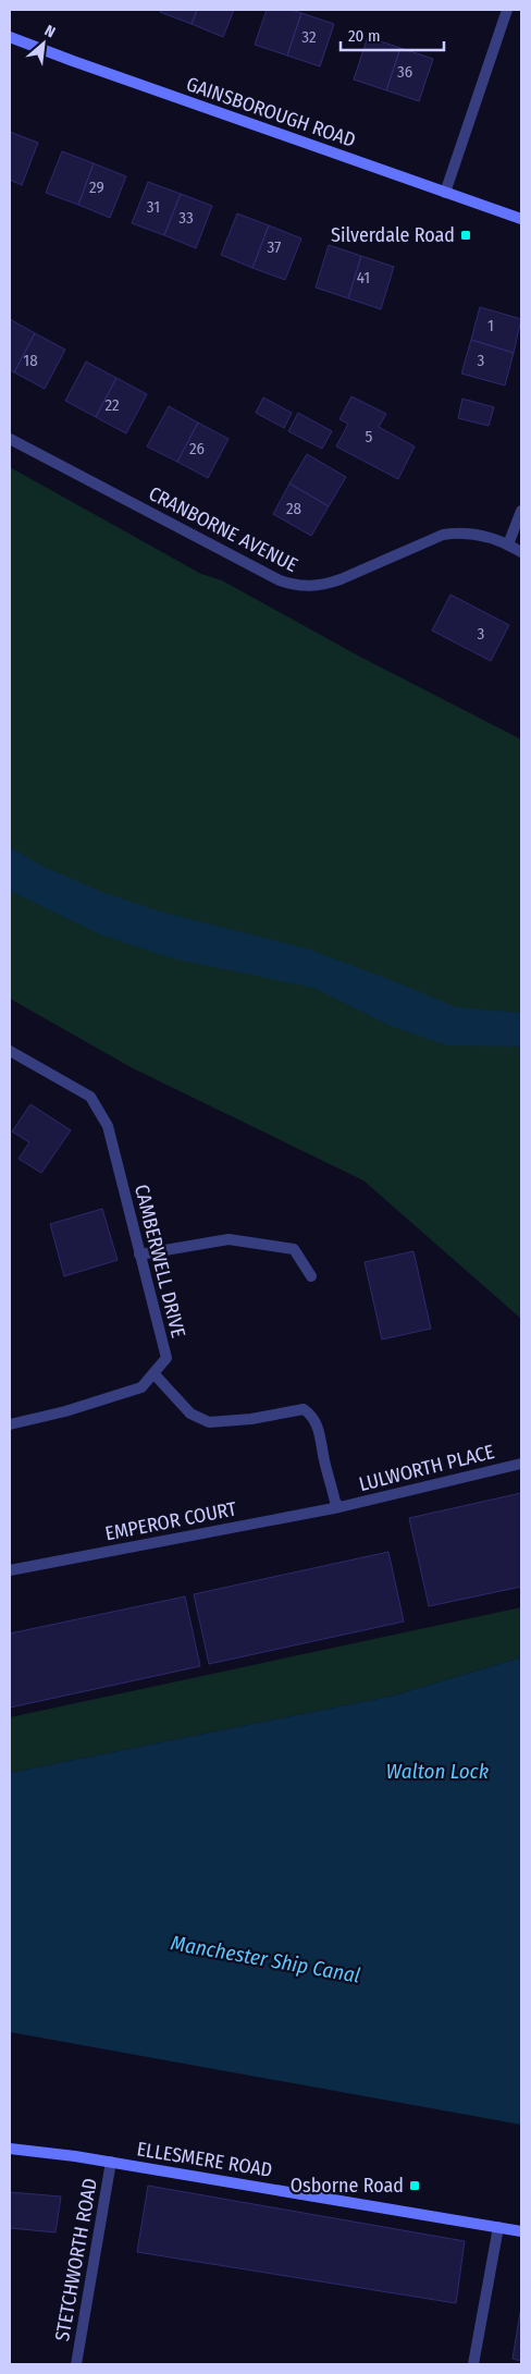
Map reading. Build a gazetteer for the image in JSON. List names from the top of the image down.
{
  "streets": {
    "street": [
      "GAINSBOROUGH ROAD",
      "CRANBORNE AVENUE",
      "CAMBERWELL DRIVE",
      "LULWORTH PLACE",
      "EMPEROR COURT",
      "ELLESMERE ROAD",
      "STETCHWORTH ROAD"
    ]
  },
  "crossings": [
    ["LULWORTH PLACE", "EMPEROR COURT"],
    ["ELLESMERE ROAD", "STETCHWORTH ROAD"]
  ],
  "water": ["Walton Lock", "Manchester Ship Canal"],
  "places": {
    "transit": ["Silverdale Road", "Osborne Road"]
  },
  "house_numbers": [
    "32",
    "36",
    "29",
    "31",
    "33",
    "37",
    "41",
    "1",
    "18",
    "3",
    "22",
    "5",
    "26",
    "28",
    "3"
  ],
  "scale_bar": "20 m",
  "north": "top right"
}
